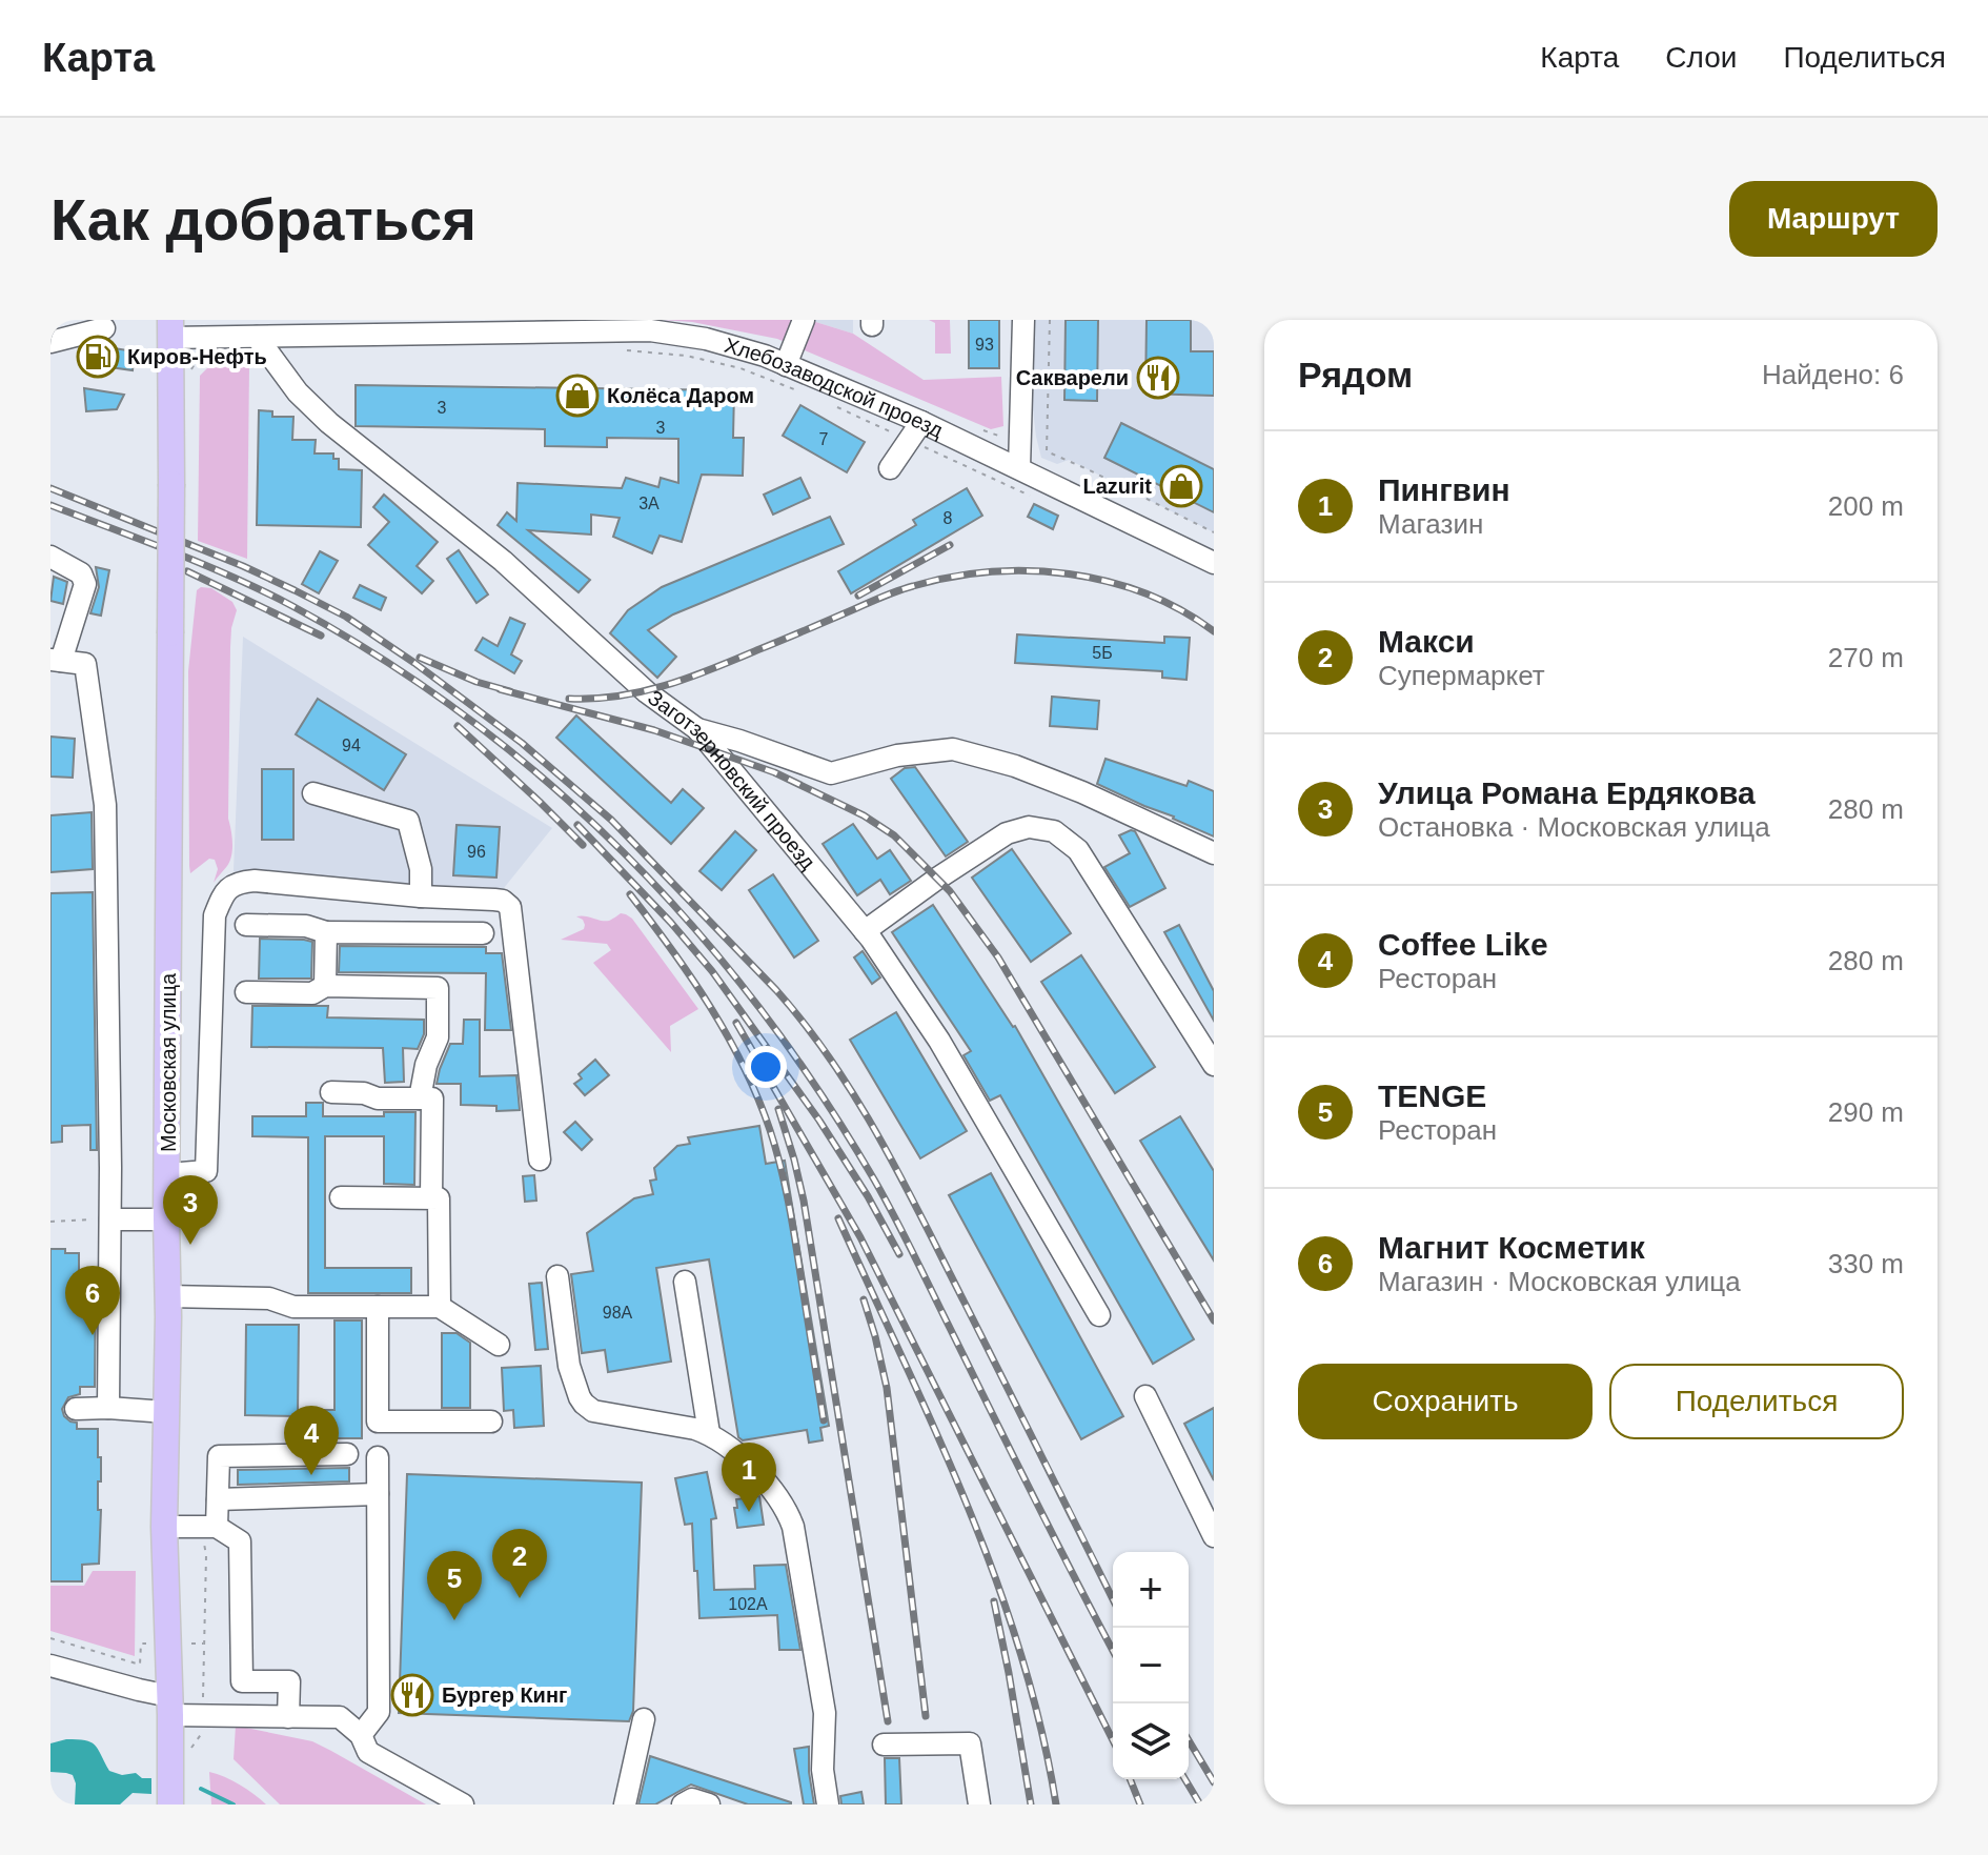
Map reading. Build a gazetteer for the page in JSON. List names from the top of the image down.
{
  "streets": {
    "main road": ["Московская улица"],
    "street": ["Хлебозаводской проезд", "Заготзерновский проезд"]
  },
  "crossings": [
    ["Хлебозаводской проезд", "Заготзерновский проезд"],
    ["Хлебозаводской проезд", "Московская улица"]
  ],
  "places": {
    "fuel station": ["Киров-Нефть"],
    "restaurant": ["Сакварели", "Бургер Кинг"],
    "shop": ["Колёса Даром", "Lazurit"]
  },
  "house_numbers": [
    "93",
    "3",
    "3",
    "7",
    "3А",
    "8",
    "5Б",
    "94",
    "96",
    "98А",
    "102А"
  ],
  "page": {
    "header": "Карта",
    "nav": ["Карта", "Слои", "Поделиться"],
    "buttons": [
      "Маршрут",
      ["Сохранить", "Поделиться"]
    ],
    "title": "Как добраться",
    "heading": ["Рядом", "Найдено: 6"],
    "list": [
      {
        "mark": "1",
        "name": "Пингвин",
        "note": "Магазин",
        "value": "200 m"
      },
      {
        "mark": "2",
        "name": "Макси",
        "note": "Супермаркет",
        "value": "270 m"
      },
      {
        "mark": "3",
        "name": "Улица Романа Ердякова",
        "note": "Остановка · Московская улица",
        "value": "280 m"
      },
      {
        "mark": "4",
        "name": "Coffee Like",
        "note": "Ресторан",
        "value": "280 m"
      },
      {
        "mark": "5",
        "name": "TENGE",
        "note": "Ресторан",
        "value": "290 m"
      },
      {
        "mark": "6",
        "name": "Магнит Косметик",
        "note": "Магазин · Московская улица",
        "value": "330 m"
      }
    ],
    "pins": [
      "3",
      "6",
      "4",
      "1",
      "2",
      "5"
    ],
    "map_buttons": ["+", "−"]
  }
}
